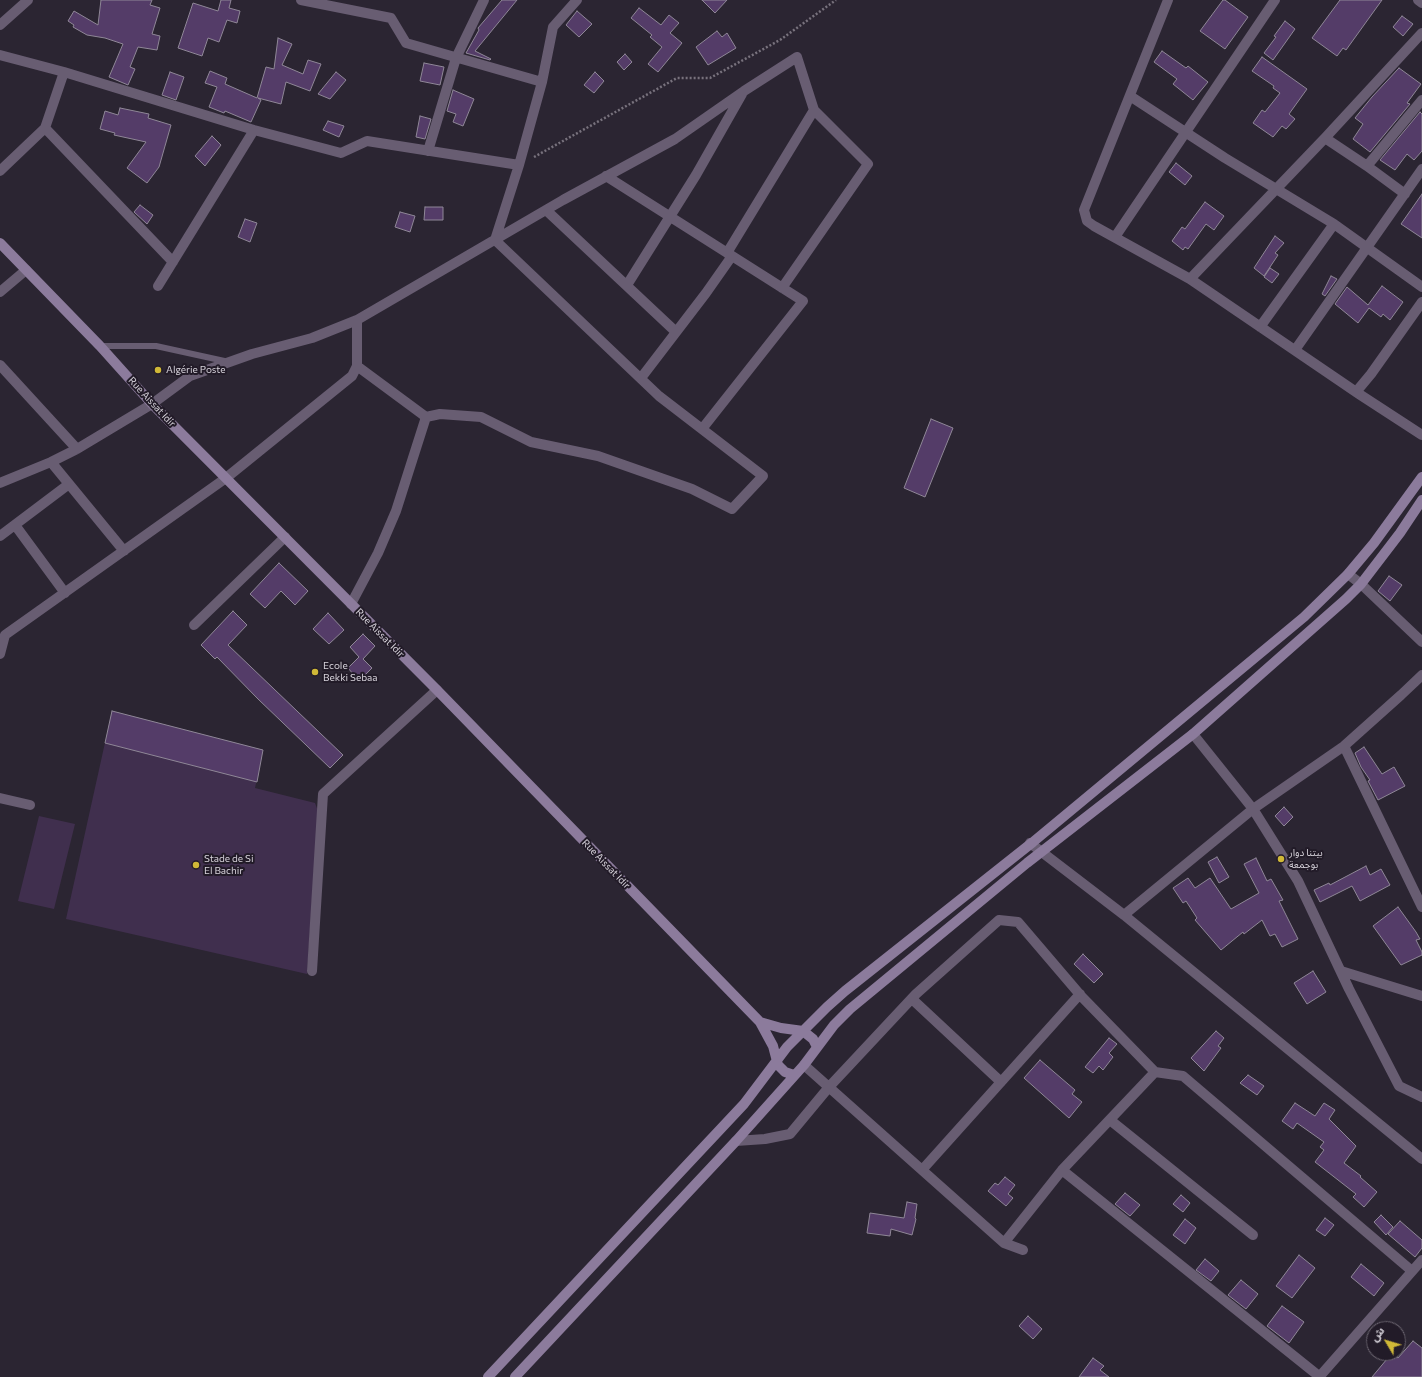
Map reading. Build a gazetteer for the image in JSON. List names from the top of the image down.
{
  "streets": {
    "main road": ["Rue Aissat Idir"]
  },
  "places": [
    "Algérie Poste",
    "Ecole Bekki Sebaa",
    "بيتنا دوار بوجمعة",
    "Stade de Si El Bachir"
  ],
  "north": "top left"
}
